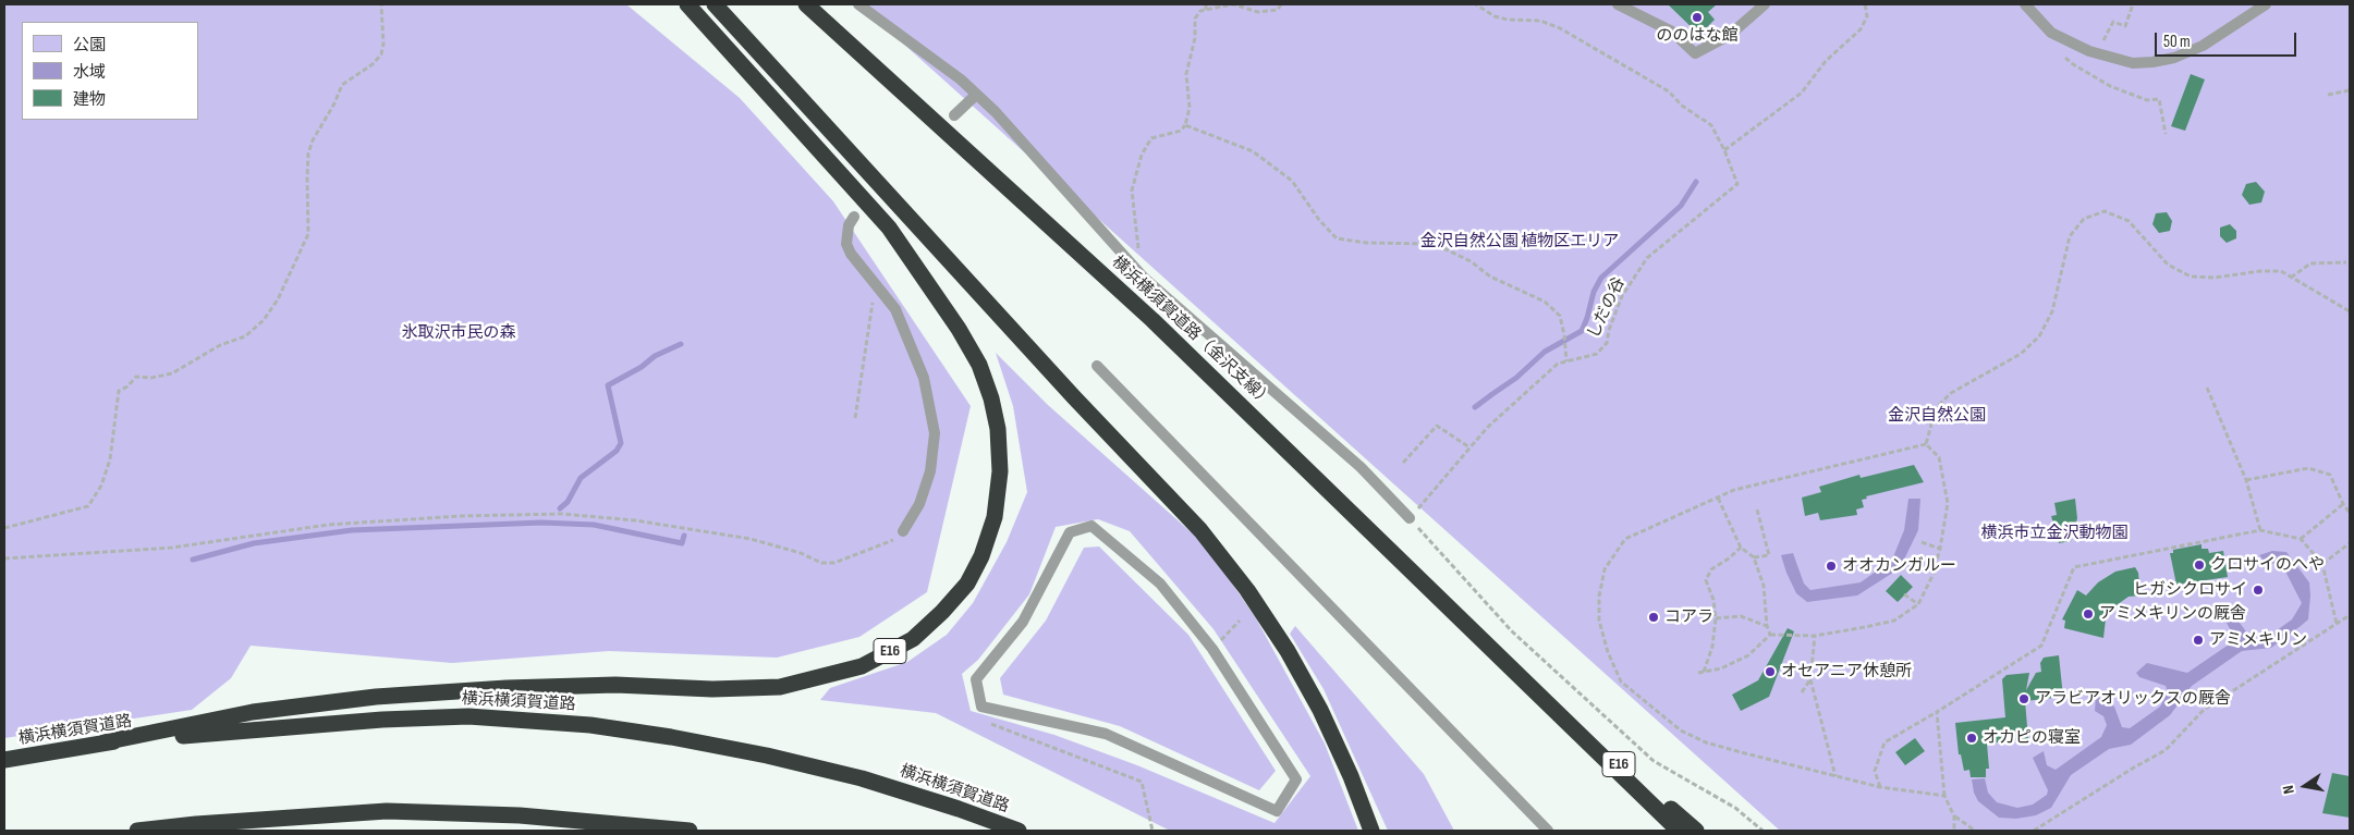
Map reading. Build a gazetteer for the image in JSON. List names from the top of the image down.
{
  "streets": {
    "highway": ["横浜横須賀道路（金沢支線）", "E16", "横浜横須賀道路"],
    "path": ["しだの谷"]
  },
  "crossings": [
    ["横浜横須賀道路（金沢支線）", "E16"],
    ["E16", "横浜横須賀道路"]
  ],
  "parks": [
    "金沢自然公園 植物区エリア",
    "氷取沢市民の森",
    "金沢自然公園",
    "横浜市立金沢動物園"
  ],
  "places": [
    "ののはな館",
    "クロサイのへや",
    "オオカンガルー",
    "ヒガシクロサイ",
    "アミメキリンの厩舎",
    "コアラ",
    "アミメキリン",
    "オセアニア休憩所",
    "アラビアオリックスの厩舎",
    "オカピの寝室"
  ],
  "legend": ["公園", "水域", "建物"],
  "scale_bar": "50 m",
  "north": "left"
}
